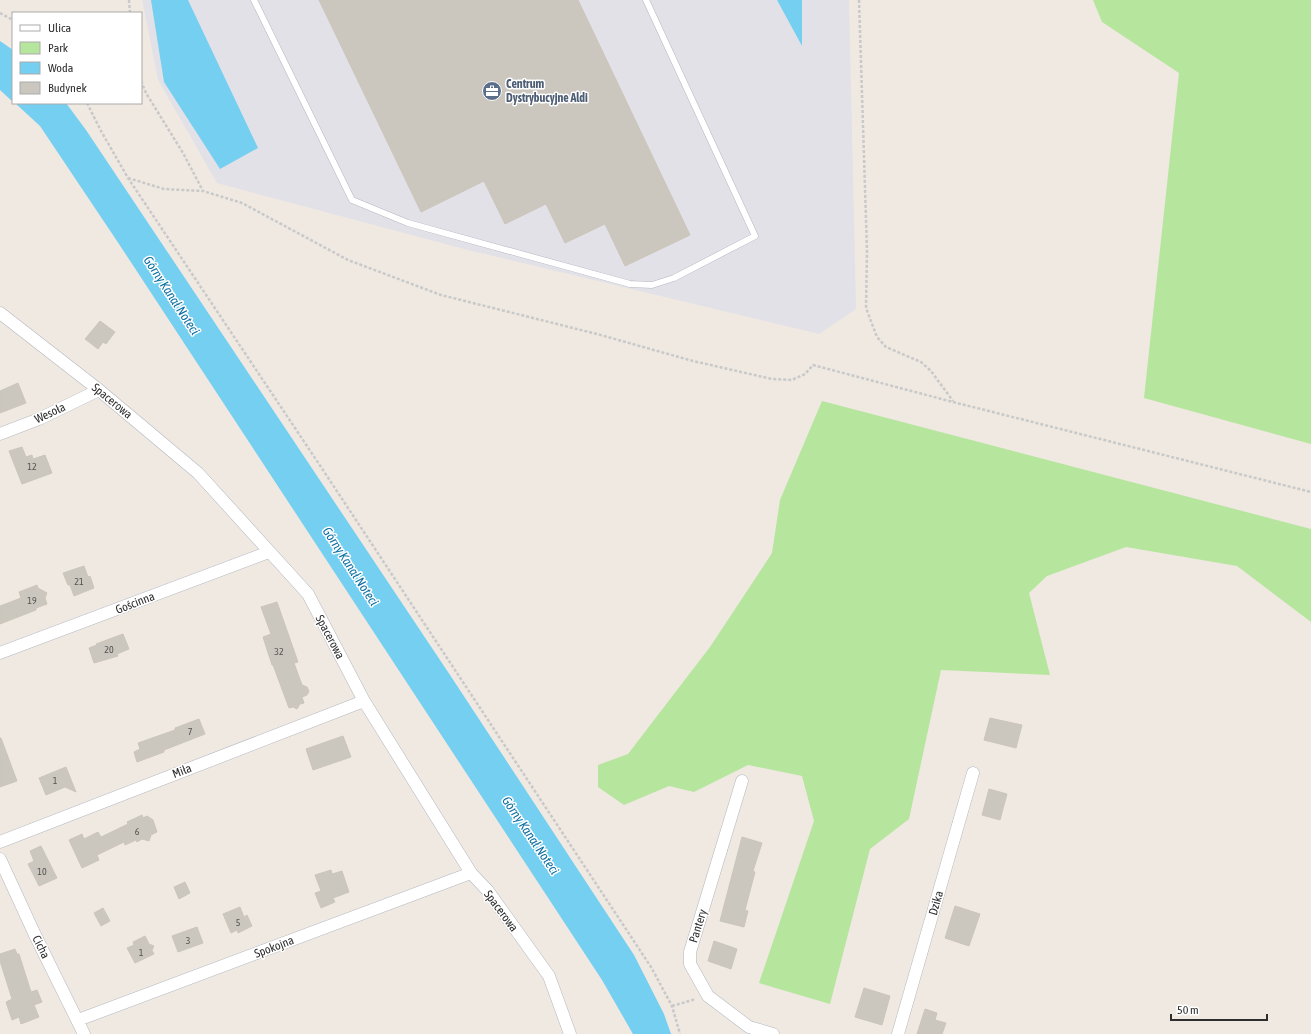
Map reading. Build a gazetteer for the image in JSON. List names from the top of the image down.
{
  "streets": {
    "street": [
      "Spacerowa",
      "Wesoła",
      "Gościnna",
      "Miła",
      "Dzika",
      "Pantery",
      "Cicha",
      "Spokojna"
    ]
  },
  "crossings": [
    ["Spacerowa", "Wesoła"],
    ["Spacerowa", "Gościnna"],
    ["Spacerowa", "Miła"],
    ["Spacerowa", "Spokojna"],
    ["Cicha", "Spokojna"]
  ],
  "water": ["Górny Kanał Noteci"],
  "places": {
    "office": ["Centrum Dystrybucyjne Aldi"]
  },
  "house_numbers": [
    "12",
    "21",
    "19",
    "20",
    "32",
    "7",
    "1",
    "6",
    "10",
    "5",
    "3",
    "1"
  ],
  "legend": [
    "Ulica",
    "Park",
    "Woda",
    "Budynek"
  ],
  "scale_bar": "50 m"
}
